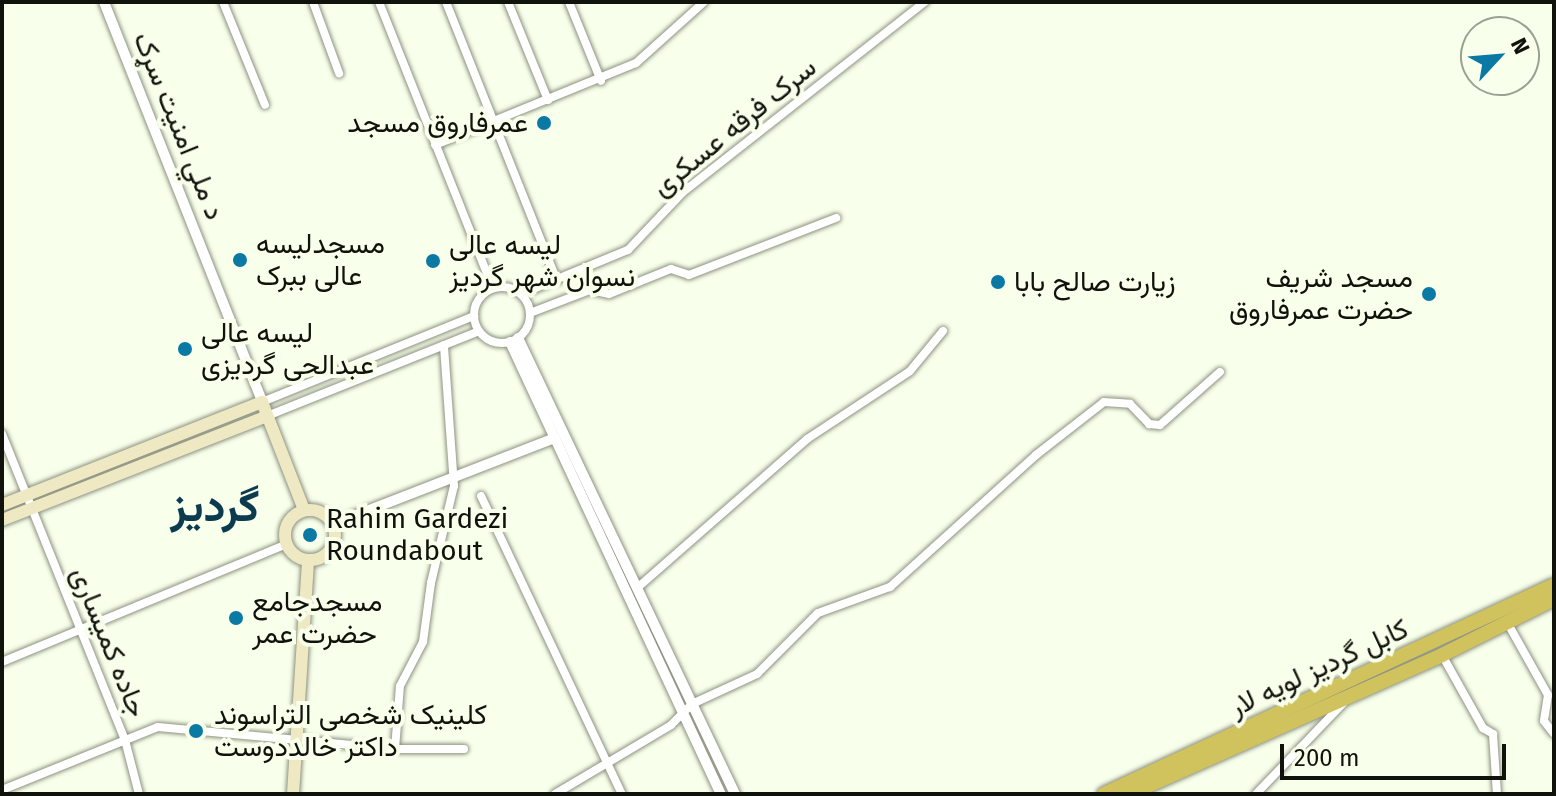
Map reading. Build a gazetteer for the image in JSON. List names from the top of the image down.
{
  "streets": {
    "highway": ["کابل گردیز لویه لار"],
    "street": ["د ملي امنیت سړک", "سرک فرقه عسکری", "جاده کمیساری"]
  },
  "districts": ["گردیز"],
  "places": [
    "عمرفاروق مسجد",
    "مسجدلیسه عالی ببرک",
    "لیسه عالی نسوان شهر گردیز",
    "زیارت صالح بابا",
    "مسجد شریف حضرت عمرفاروق",
    "لیسه عالی عبدالحی گردیزی",
    "Rahim Gardezi Roundabout",
    "مسجدجامع حضرت عمر",
    "کلینیک شخصی التراسوند داکتر خالددوست"
  ],
  "scale_bar": "200 m",
  "north": "top right"
}
